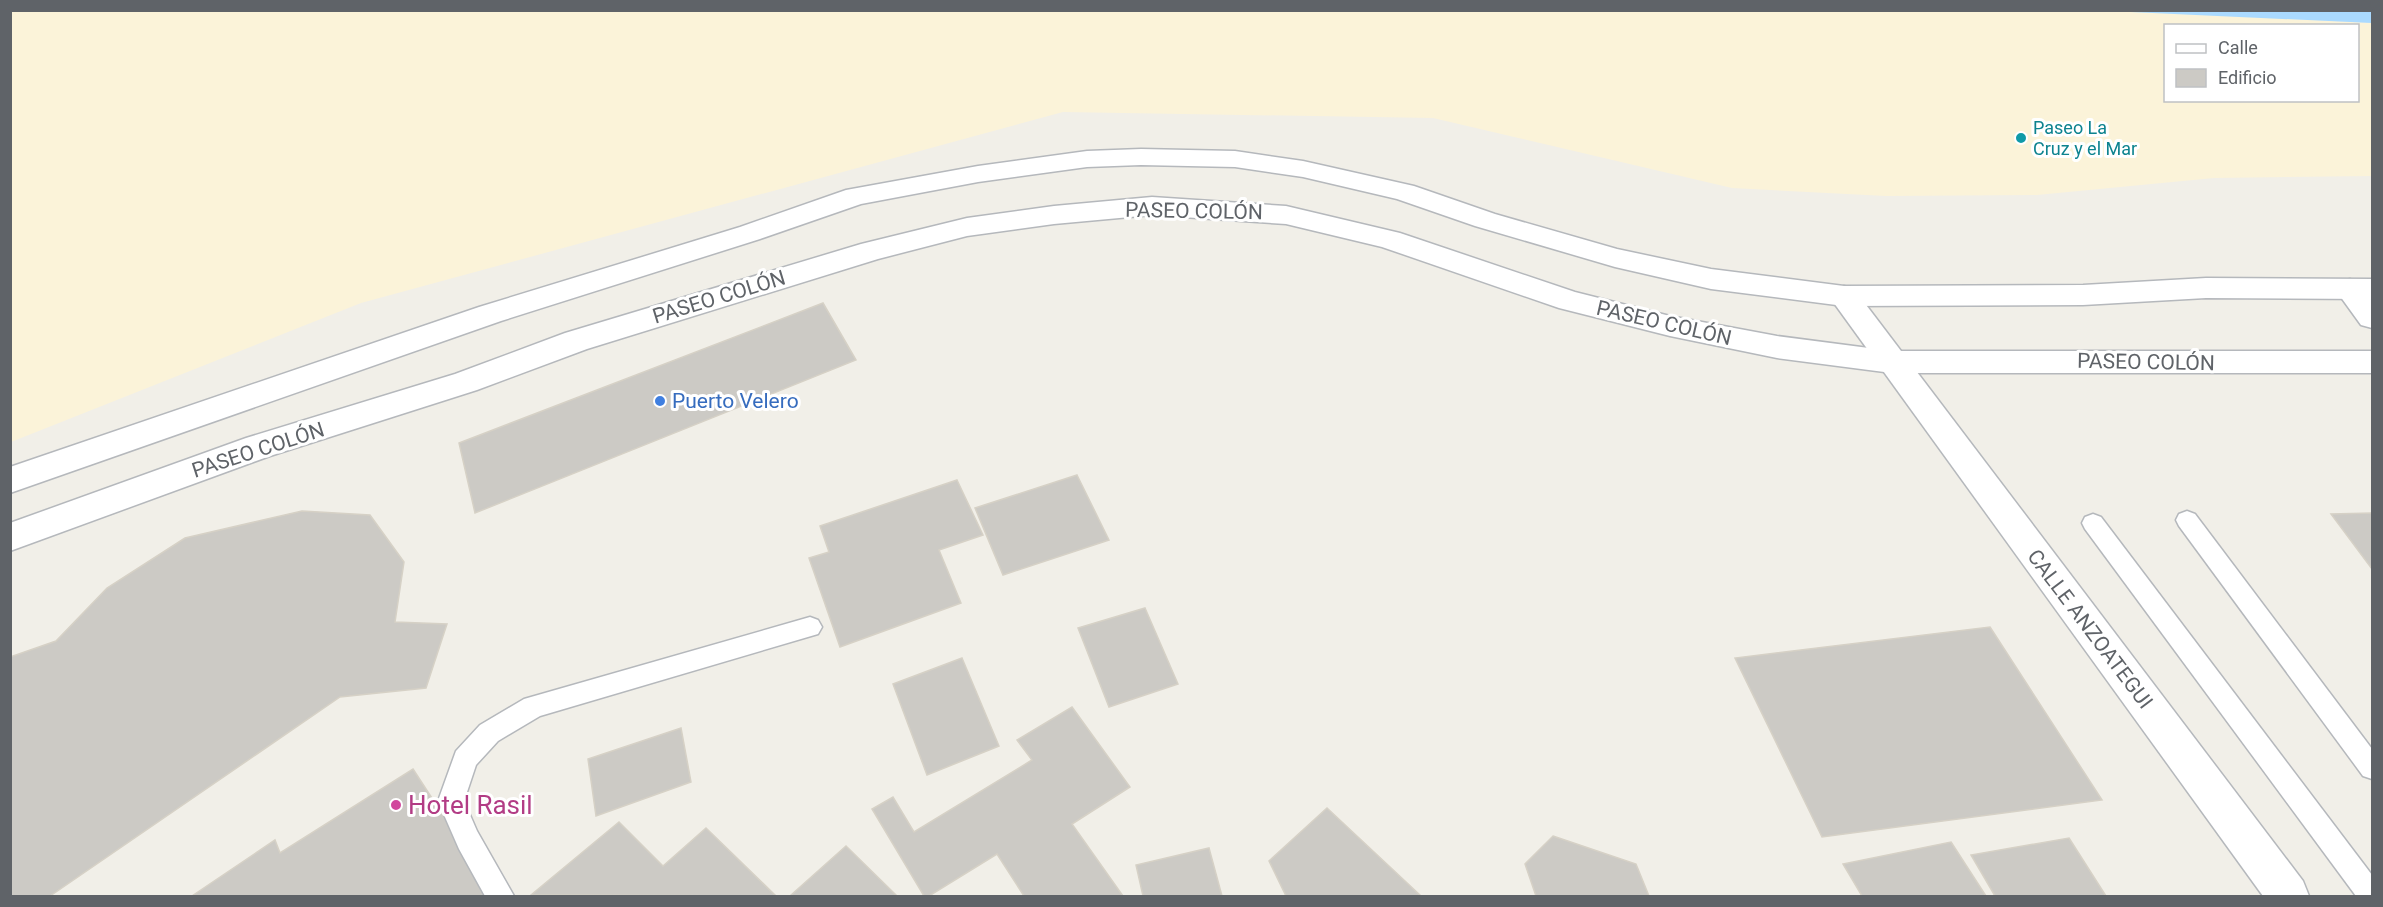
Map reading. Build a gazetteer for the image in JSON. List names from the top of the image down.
{
  "streets": {
    "street": ["PASEO COLÓN", "CALLE ANZOATEGUI"]
  },
  "crossings": [
    ["PASEO COLÓN", "CALLE ANZOATEGUI"]
  ],
  "places": ["Paseo La Cruz y el Mar", "Puerto Velero", "Hotel Rasil"],
  "legend": ["Calle", "Edificio"]
}
